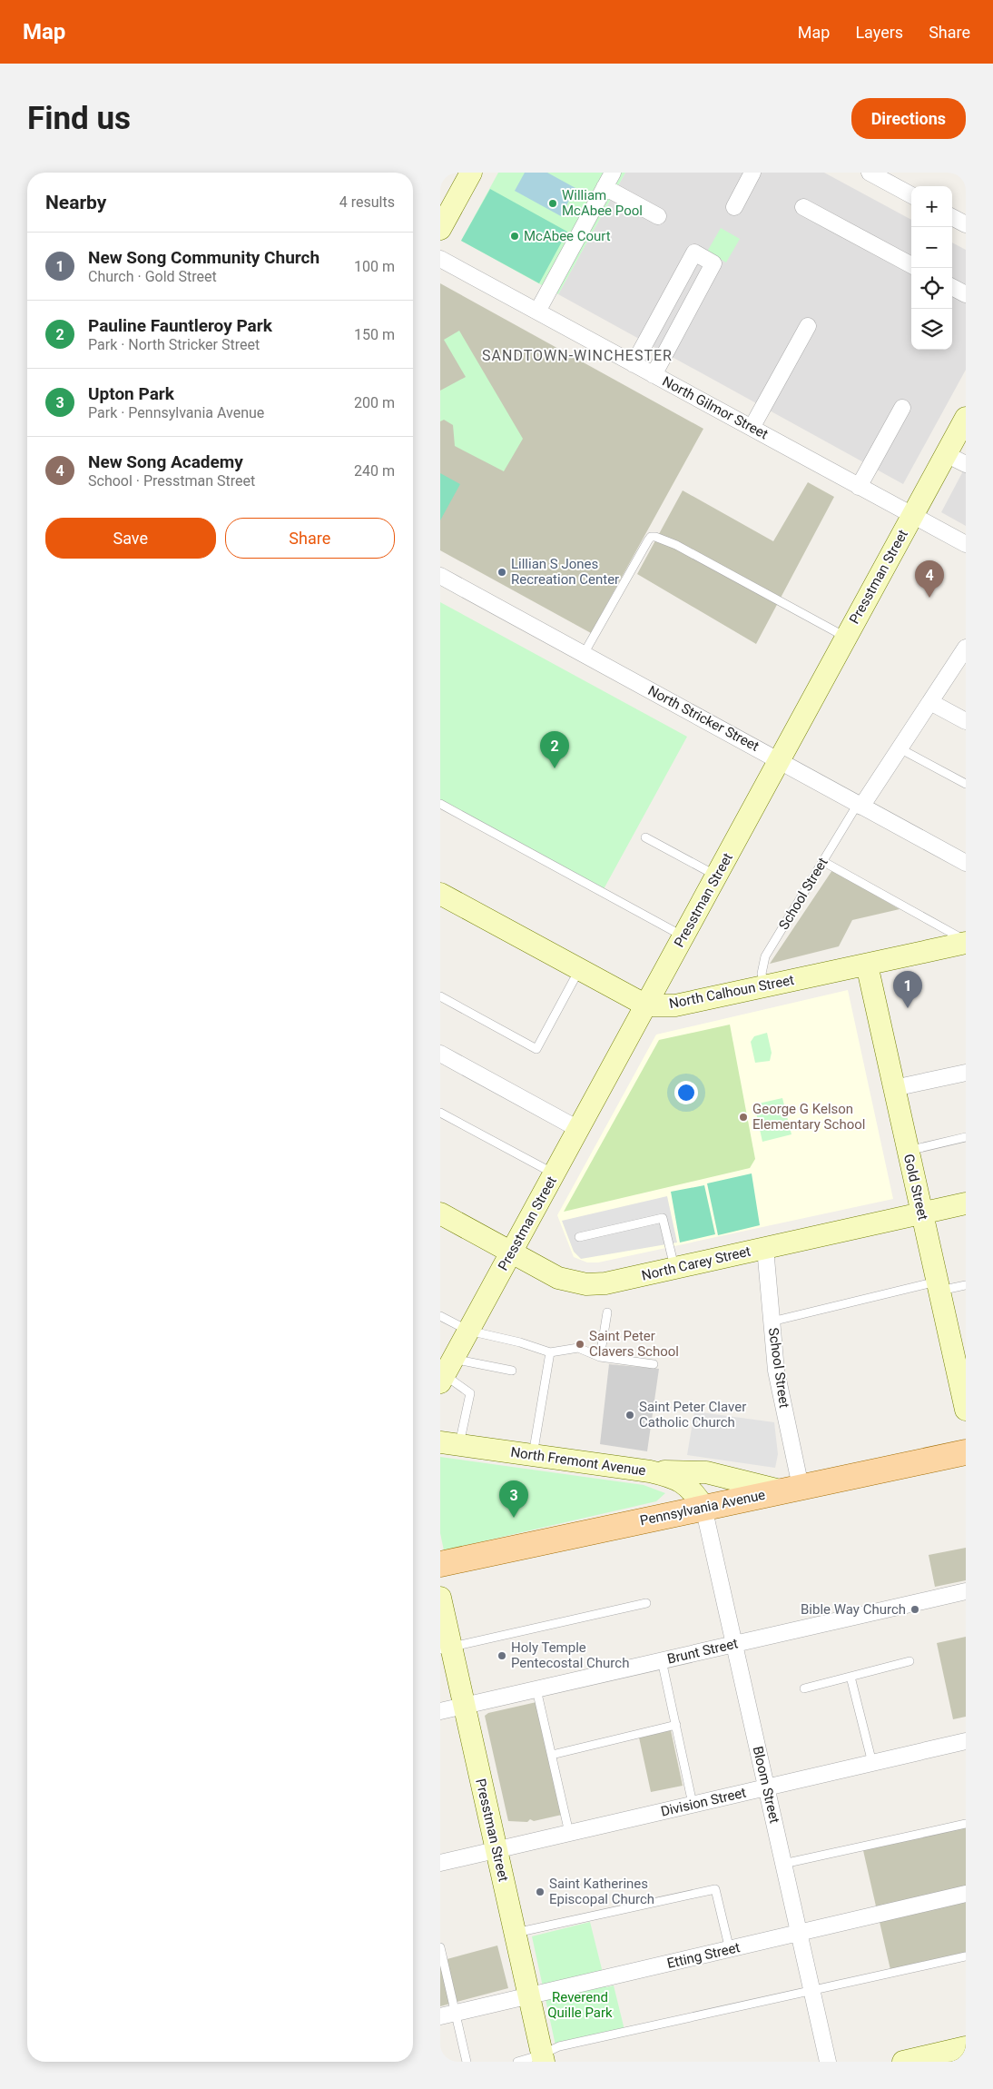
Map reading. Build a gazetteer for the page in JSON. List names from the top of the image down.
{
  "streets": {
    "main road": ["Pennsylvania Avenue"],
    "street": [
      "North Gilmor Street",
      "Presstman Street",
      "North Stricker Street",
      "School Street",
      "North Calhoun Street",
      "Gold Street",
      "North Carey Street",
      "North Fremont Avenue",
      "Brunt Street",
      "Bloom Street",
      "Division Street",
      "Etting Street"
    ]
  },
  "crossings": [
    ["North Gilmor Street", "Presstman Street"],
    ["Presstman Street", "North Stricker Street"],
    ["Presstman Street", "North Calhoun Street"],
    ["Presstman Street", "North Carey Street"],
    ["Presstman Street", "Brunt Street"],
    ["Presstman Street", "Division Street"],
    ["Presstman Street", "Etting Street"],
    ["North Stricker Street", "School Street"],
    ["School Street", "North Calhoun Street"],
    ["School Street", "North Carey Street"],
    ["School Street", "Pennsylvania Avenue"],
    ["North Calhoun Street", "Gold Street"],
    ["Gold Street", "North Carey Street"],
    ["North Fremont Avenue", "Pennsylvania Avenue"],
    ["North Fremont Avenue", "Bloom Street"],
    ["Pennsylvania Avenue", "Bloom Street"],
    ["Brunt Street", "Bloom Street"],
    ["Bloom Street", "Division Street"],
    ["Bloom Street", "Etting Street"]
  ],
  "districts": ["SANDTOWN-WINCHESTER"],
  "parks": ["Reverend Quille Park"],
  "places": [
    "William McAbee Pool",
    "McAbee Court",
    "Lillian S Jones Recreation Center",
    "George G Kelson Elementary School",
    "Saint Peter Clavers School",
    "Saint Peter Claver Catholic Church",
    "Bible Way Church",
    "Holy Temple Pentecostal Church",
    "Saint Katherines Episcopal Church"
  ],
  "page": {
    "header": "Map",
    "nav": ["Map", "Layers", "Share"],
    "buttons": [
      "Directions",
      ["Save", "Share"]
    ],
    "title": "Find us",
    "heading": ["Nearby", "4 results"],
    "map_buttons": ["+", "−"],
    "list": [
      {
        "mark": "1",
        "name": "New Song Community Church",
        "note": "Church · Gold Street",
        "value": "100 m"
      },
      {
        "mark": "2",
        "name": "Pauline Fauntleroy Park",
        "note": "Park · North Stricker Street",
        "value": "150 m"
      },
      {
        "mark": "3",
        "name": "Upton Park",
        "note": "Park · Pennsylvania Avenue",
        "value": "200 m"
      },
      {
        "mark": "4",
        "name": "New Song Academy",
        "note": "School · Presstman Street",
        "value": "240 m"
      }
    ],
    "pins": [
      "4",
      "2",
      "1",
      "3"
    ]
  }
}
